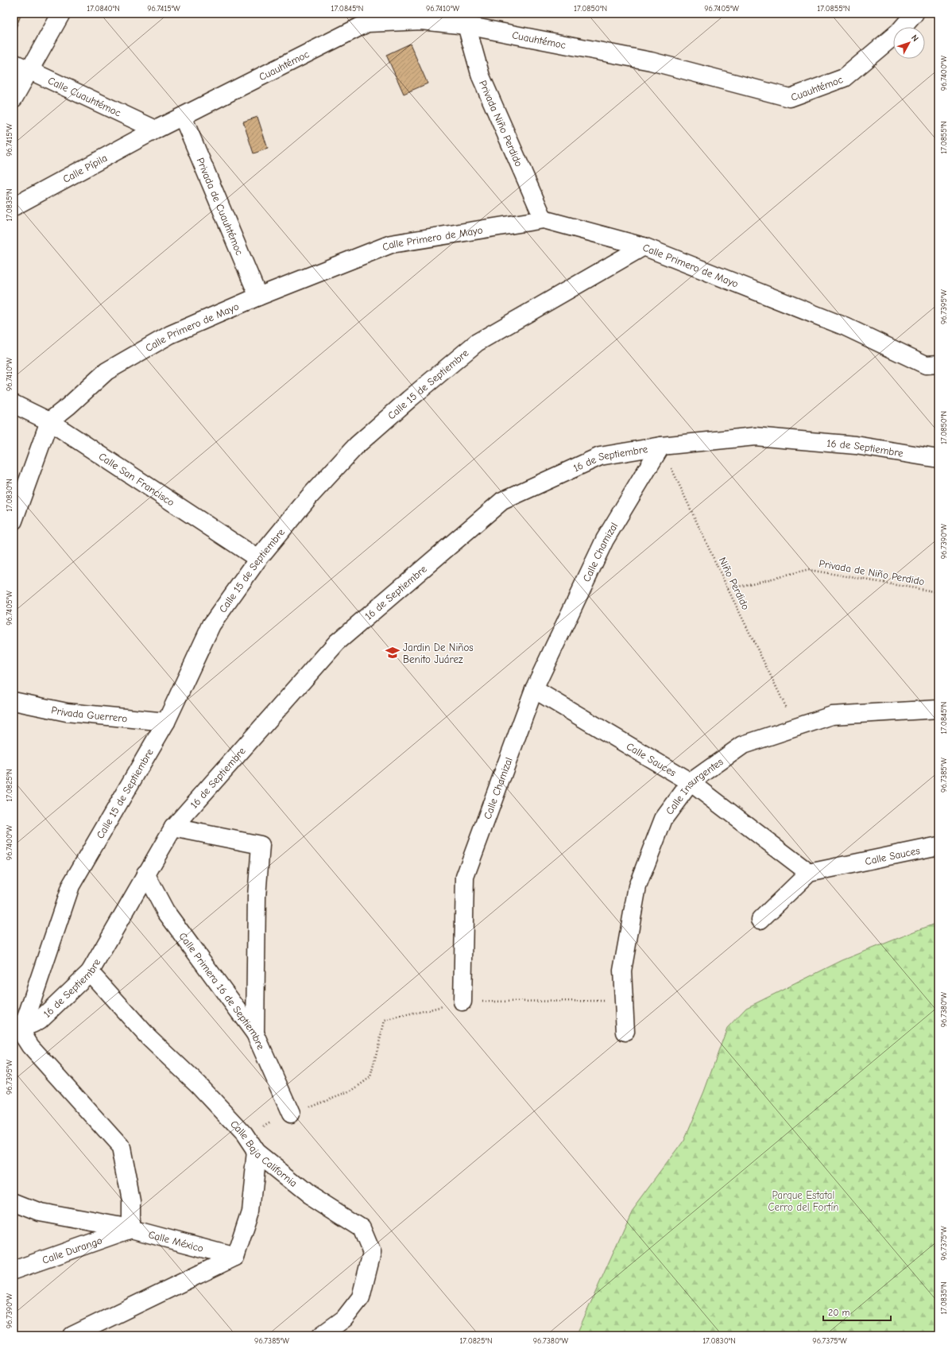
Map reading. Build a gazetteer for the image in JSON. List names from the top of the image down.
{
  "streets": {
    "street": [
      "Cuauhtémoc",
      "Calle Cuauhtémoc",
      "Privada Niño Perdido",
      "Calle Pípila",
      "Privada de Cuauhtémoc",
      "Calle Primero de Mayo",
      "Calle 15 de Septiembre",
      "16 de Septiembre",
      "Calle San Francisco",
      "Calle Chamizal",
      "Privada Guerrero",
      "Calle Sauces",
      "Calle Insurgentes",
      "Calle Primera 16 de Septiembre",
      "Calle Baja California",
      "Calle México",
      "Calle Durango"
    ],
    "path": ["Privada de Niño Perdido", "Niño Perdido"]
  },
  "crossings": [
    ["Cuauhtémoc", "Calle Cuauhtémoc"],
    ["Cuauhtémoc", "Privada Niño Perdido"],
    ["Cuauhtémoc", "Calle Pípila"],
    ["Cuauhtémoc", "Privada de Cuauhtémoc"],
    ["Calle Cuauhtémoc", "Calle Pípila"],
    ["Privada Niño Perdido", "Calle Primero de Mayo"],
    ["Privada de Cuauhtémoc", "Calle Primero de Mayo"],
    ["Calle Primero de Mayo", "Calle 15 de Septiembre"],
    ["Calle Primero de Mayo", "Calle San Francisco"],
    ["Calle 15 de Septiembre", "16 de Septiembre"],
    ["Calle 15 de Septiembre", "Calle San Francisco"],
    ["Calle 15 de Septiembre", "Privada Guerrero"],
    ["16 de Septiembre", "Calle Chamizal"],
    ["16 de Septiembre", "Niño Perdido"],
    ["16 de Septiembre", "Calle Primera 16 de Septiembre"],
    ["16 de Septiembre", "Calle Baja California"],
    ["Calle Chamizal", "Niño Perdido"],
    ["Calle Chamizal", "Calle Sauces"],
    ["Privada de Niño Perdido", "Niño Perdido"],
    ["Niño Perdido", "Calle Insurgentes"],
    ["Calle Sauces", "Calle Insurgentes"],
    ["Calle México", "Calle Durango"]
  ],
  "parks": ["Parque Estatal Cerro del Fortín"],
  "places": {
    "school or university": ["Jardin De Niños Benito Juárez"]
  },
  "scale_bar": "20 m",
  "north": "top right",
  "coordinates": [
    "17.0840°N",
    "96.7415°W",
    "17.0845°N",
    "96.7410°W",
    "17.0850°N",
    "96.7405°W",
    "17.0855°N",
    "96.7400°W",
    "17.0835°N",
    "96.7395°W",
    "17.0830°N",
    "96.7390°W",
    "96.7385°W",
    "17.0825°N",
    "96.7380°W",
    "96.7375°W"
  ]
}
